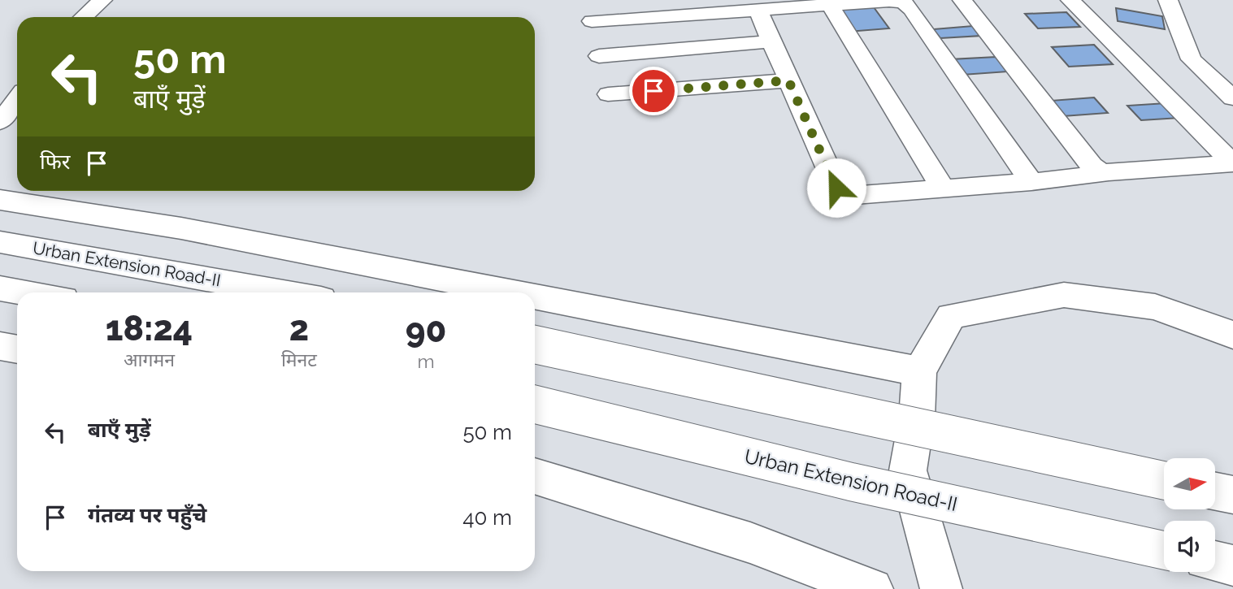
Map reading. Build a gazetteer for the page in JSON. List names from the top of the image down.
{
  "streets": {
    "main road": ["Urban Extension Road-II"]
  },
  "north": "right",
  "page": {
    "turn": ["50 m", "बाएँ मुड़ें"],
    "then": "फिर",
    "eta": [
      "18:24",
      "आगमन",
      "2",
      "मिनट",
      "90",
      "m"
    ],
    "list": [
      {
        "name": "बाएँ मुड़ें",
        "value": "50 m"
      },
      {
        "name": "गंतव्य पर पहुँचे",
        "value": "40 m"
      }
    ]
  }
}
